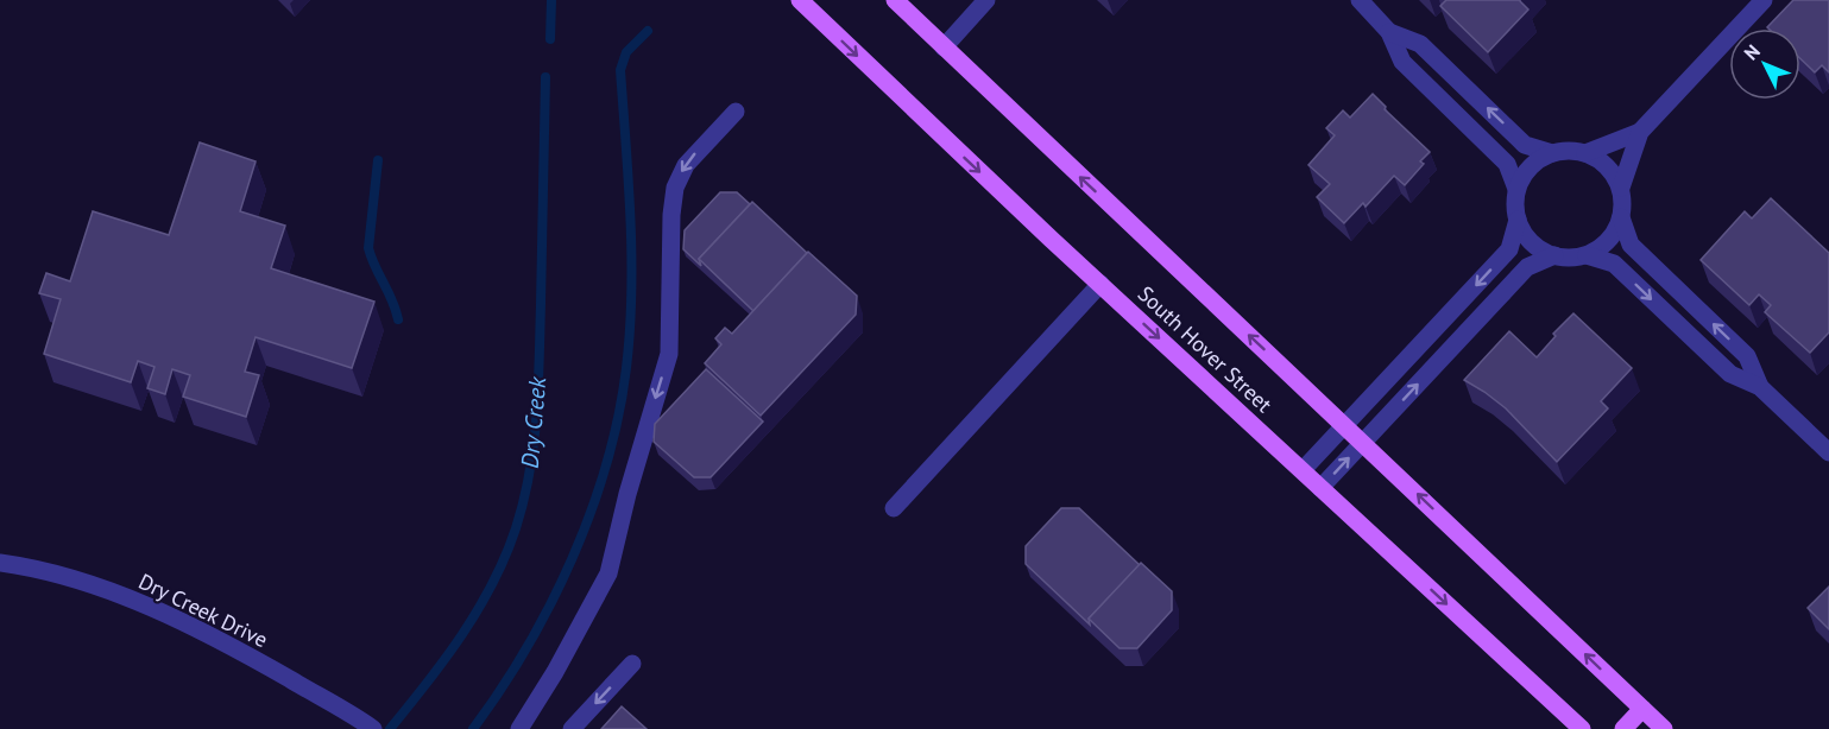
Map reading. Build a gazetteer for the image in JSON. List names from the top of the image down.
{
  "streets": {
    "main road": ["South Hover Street"],
    "street": ["Dry Creek Drive"]
  },
  "water": ["Dry Creek"],
  "north": "top left"
}
